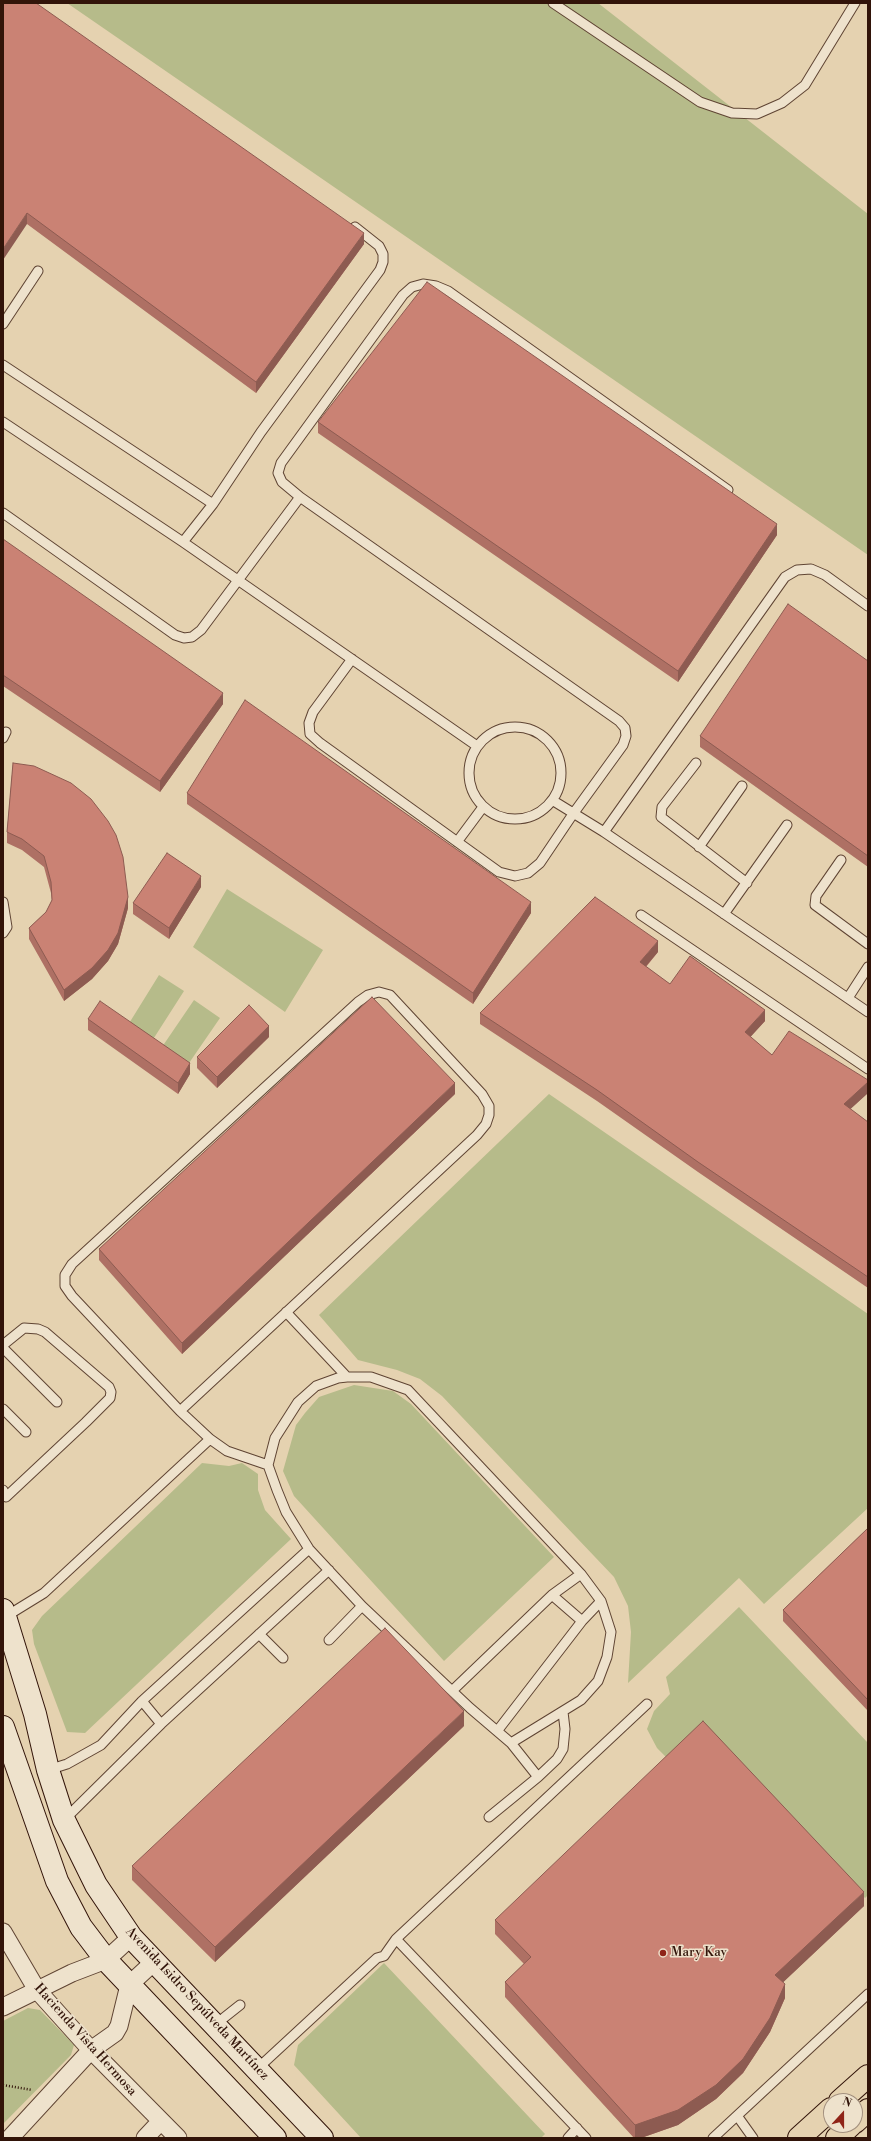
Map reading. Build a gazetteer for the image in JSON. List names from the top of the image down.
{
  "streets": {
    "main road": ["Avenida Isidro Sepúlveda Martínez"],
    "street": ["Hacienda Vista Hermosa"]
  },
  "places": ["Mary Kay"],
  "north": "top"
}
